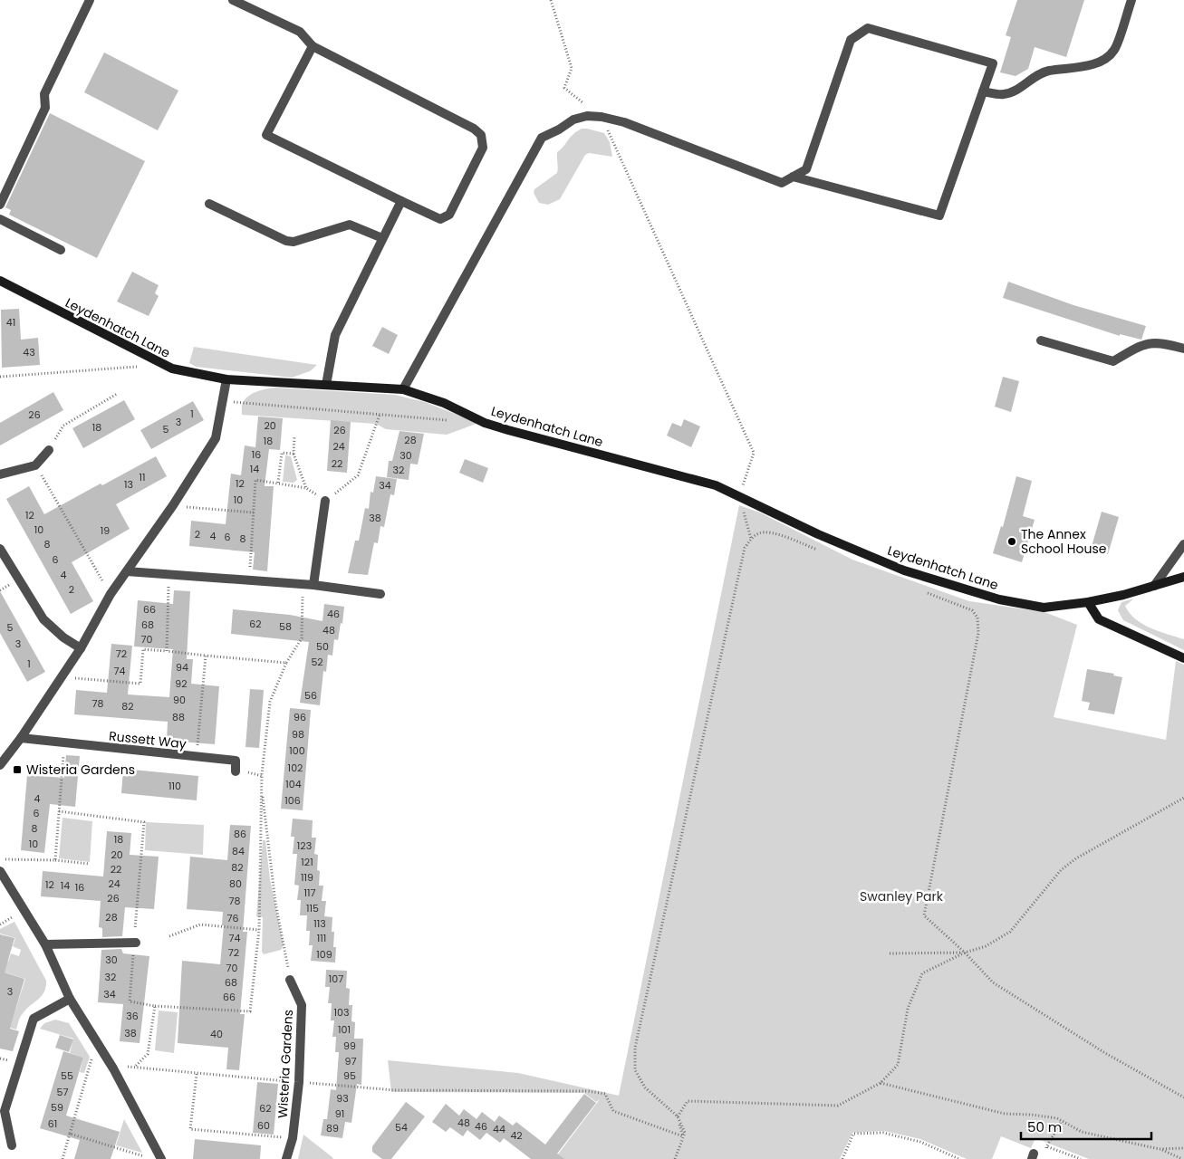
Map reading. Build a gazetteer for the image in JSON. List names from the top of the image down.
{
  "streets": {
    "street": ["Leydenhatch Lane", "Russett Way", "Wisteria Gardens"]
  },
  "parks": ["Swanley Park"],
  "places": {
    "other": ["The Annex School House"],
    "transit": ["Wisteria Gardens"]
  },
  "house_numbers": [
    "41",
    "43",
    "1",
    "26",
    "3",
    "20",
    "18",
    "5",
    "26",
    "28",
    "18",
    "24",
    "16",
    "30",
    "22",
    "14",
    "32",
    "11",
    "12",
    "13",
    "34",
    "10",
    "12",
    "38",
    "10",
    "19",
    "2",
    "4",
    "6",
    "8",
    "8",
    "6",
    "4",
    "2",
    "66",
    "46",
    "62",
    "68",
    "58",
    "5",
    "48",
    "70",
    "3",
    "50",
    "72",
    "52",
    "1",
    "94",
    "74",
    "92",
    "56",
    "90",
    "78",
    "82",
    "88",
    "96",
    "98",
    "100",
    "102",
    "104",
    "110",
    "4",
    "106",
    "6",
    "8",
    "86",
    "18",
    "10",
    "123",
    "84",
    "20",
    "121",
    "82",
    "22",
    "119",
    "24",
    "80",
    "12",
    "14",
    "16",
    "117",
    "26",
    "78",
    "115",
    "28",
    "76",
    "113",
    "74",
    "111",
    "72",
    "109",
    "30",
    "70",
    "32",
    "107",
    "68",
    "3",
    "34",
    "66",
    "103",
    "36",
    "101",
    "38",
    "40",
    "99",
    "97",
    "55",
    "95",
    "57",
    "93",
    "59",
    "62",
    "91",
    "48",
    "61",
    "60",
    "46",
    "54",
    "89",
    "44",
    "42"
  ],
  "scale_bar": "50 m"
}
